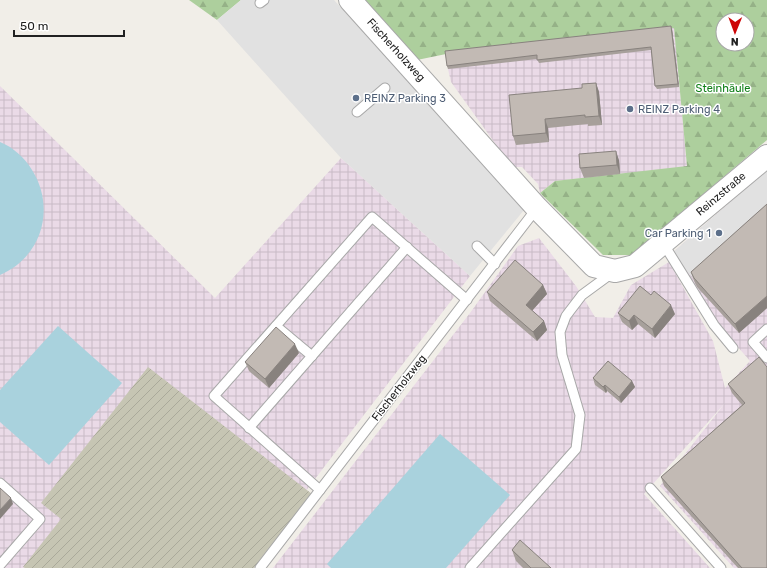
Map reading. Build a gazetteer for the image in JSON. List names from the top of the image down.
{
  "streets": {
    "street": ["Fischerholzweg", "Reinzstraße"]
  },
  "crossings": [
    ["Fischerholzweg", "Reinzstraße"]
  ],
  "parks": ["Steinhäule"],
  "places": ["REINZ Parking 3", "REINZ Parking 4", "Car Parking 1"],
  "scale_bar": "50 m",
  "north": "bottom"
}
